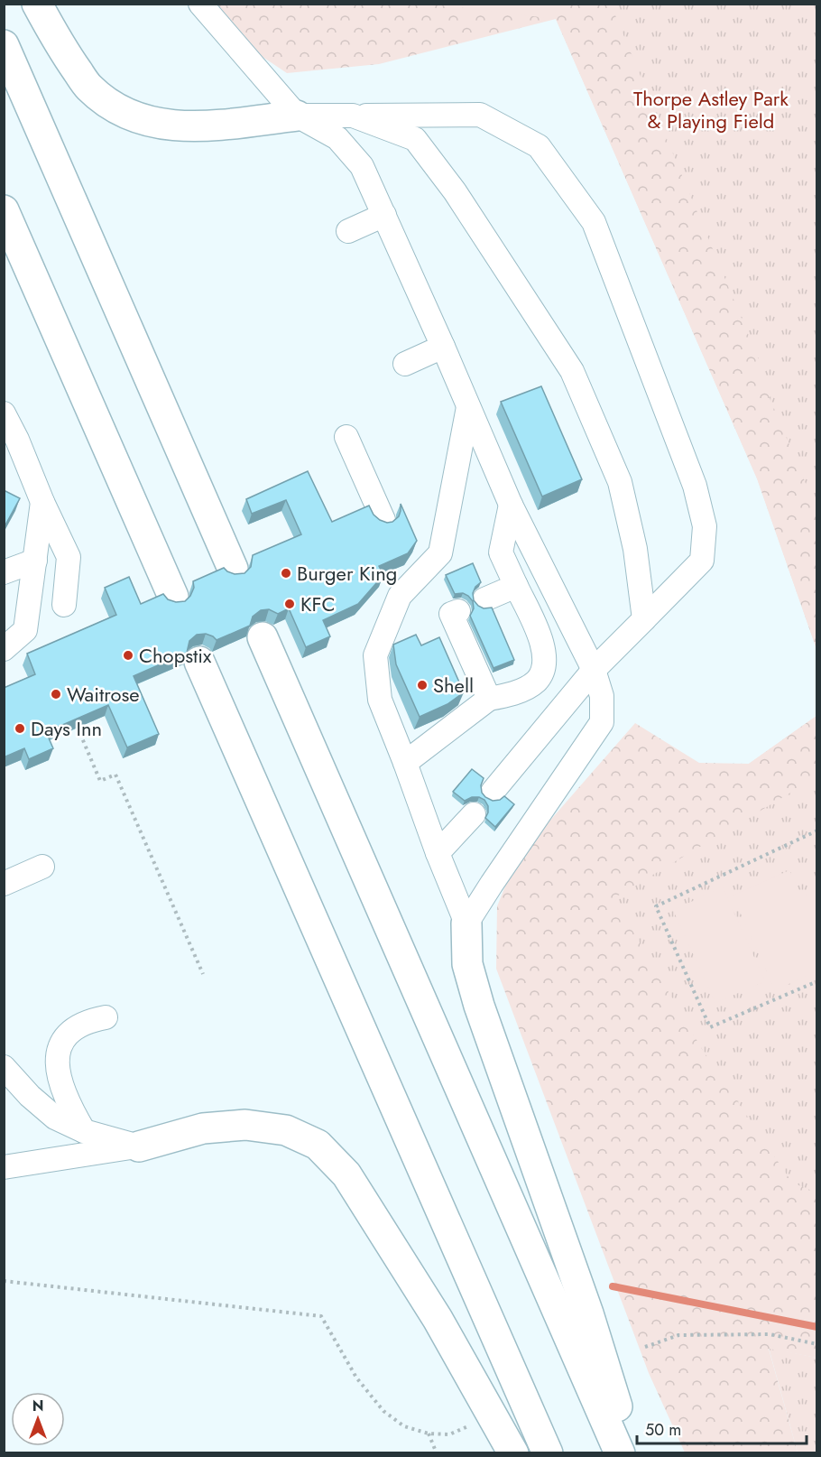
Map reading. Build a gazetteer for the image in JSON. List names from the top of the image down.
{
  "parks": ["Thorpe Astley Park & Playing Field"],
  "places": [
    "Burger King",
    "KFC",
    "Chopstix",
    "Shell",
    "Waitrose",
    "Days Inn"
  ],
  "scale_bar": "50 m",
  "north": "top"
}
